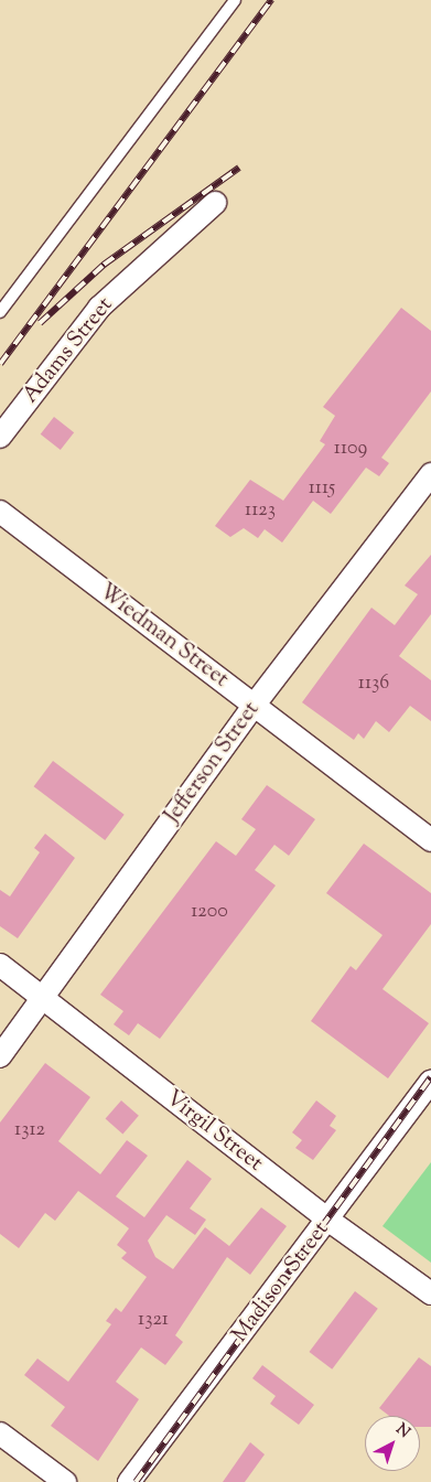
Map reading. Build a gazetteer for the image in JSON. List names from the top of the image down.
{
  "streets": {
    "street": [
      "Adams Street",
      "Wiedman Street",
      "Jefferson Street",
      "Virgil Street",
      "Madison Street"
    ]
  },
  "crossings": [
    ["Wiedman Street", "Jefferson Street"],
    ["Jefferson Street", "Virgil Street"],
    ["Virgil Street", "Madison Street"]
  ],
  "house_numbers": [
    "1109",
    "1115",
    "1123",
    "1136",
    "1200",
    "1312",
    "1321"
  ],
  "north": "top right"
}
